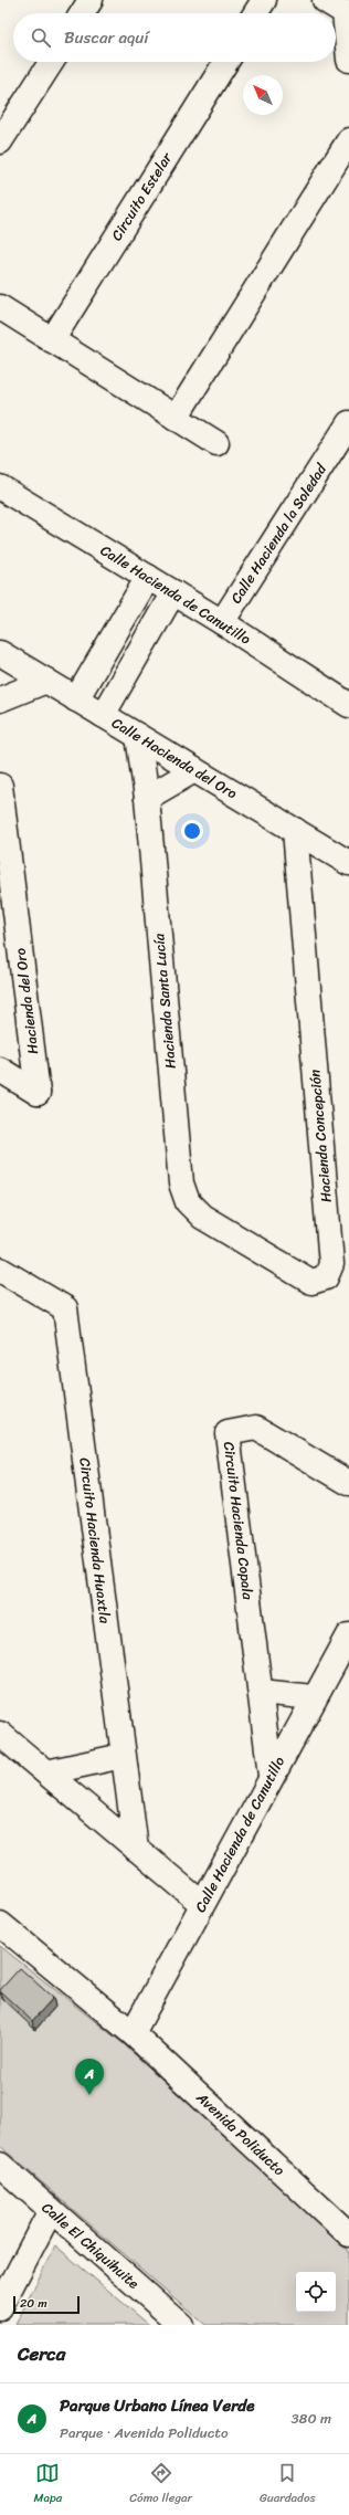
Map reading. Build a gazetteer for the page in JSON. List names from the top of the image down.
{
  "streets": {
    "street": [
      "Circuito Estelar",
      "Calle Hacienda la Soledad",
      "Calle Hacienda de Canutillo",
      "Calle Hacienda del Oro",
      "Hacienda del Oro",
      "Hacienda Santa Lucía",
      "Hacienda Concepción",
      "Circuito Hacienda Copala",
      "Circuito Hacienda Huaxtla",
      "Avenida Poliducto",
      "Calle El Chiquihuite"
    ]
  },
  "crossings": [
    ["Calle Hacienda la Soledad", "Calle Hacienda de Canutillo"],
    ["Calle Hacienda de Canutillo", "Circuito Hacienda Copala"],
    ["Calle Hacienda de Canutillo", "Avenida Poliducto"],
    ["Calle Hacienda del Oro", "Hacienda Santa Lucía"],
    ["Calle Hacienda del Oro", "Hacienda Concepción"],
    ["Hacienda Santa Lucía", "Hacienda Concepción"]
  ],
  "scale_bar": "20 m",
  "north": "top left",
  "page": {
    "search": "Buscar aquí",
    "pins": "A",
    "scale": "20 m",
    "heading": "Cerca",
    "list": [
      {
        "mark": "A",
        "name": "Parque Urbano Línea Verde",
        "note": "Parque · Avenida Poliducto",
        "value": "380 m"
      }
    ],
    "nav": ["Mapa", "Cómo llegar", "Guardados"]
  }
}
